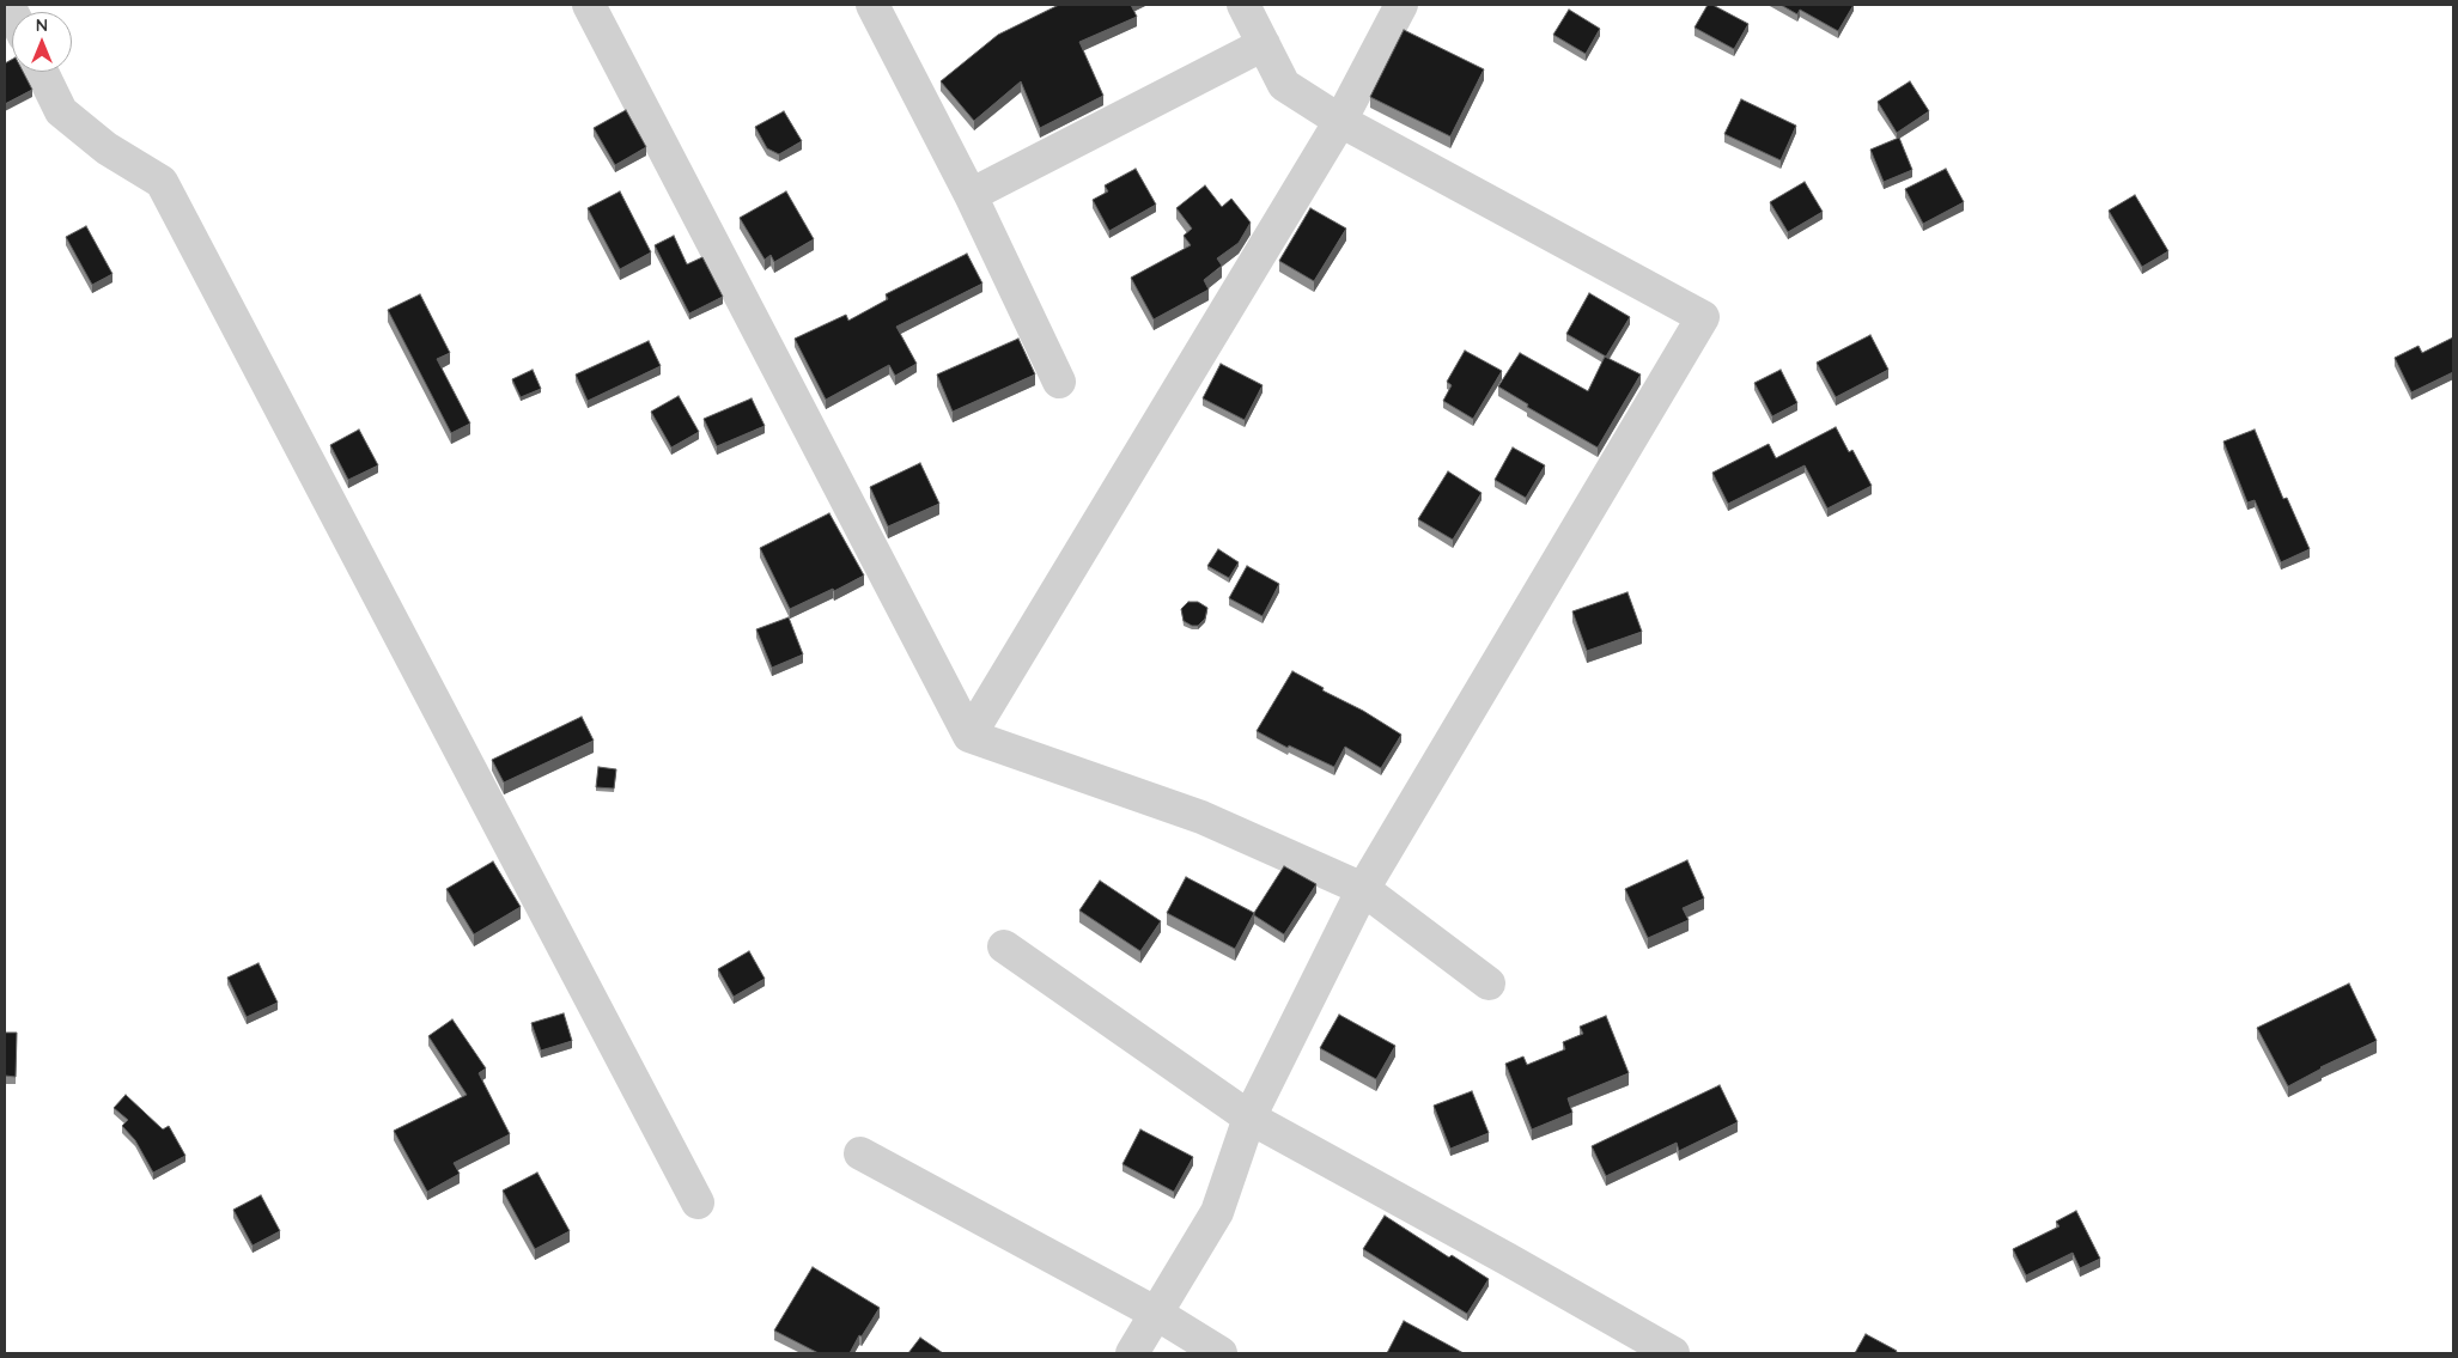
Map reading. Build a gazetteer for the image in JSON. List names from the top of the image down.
{
  "north": "top"
}
